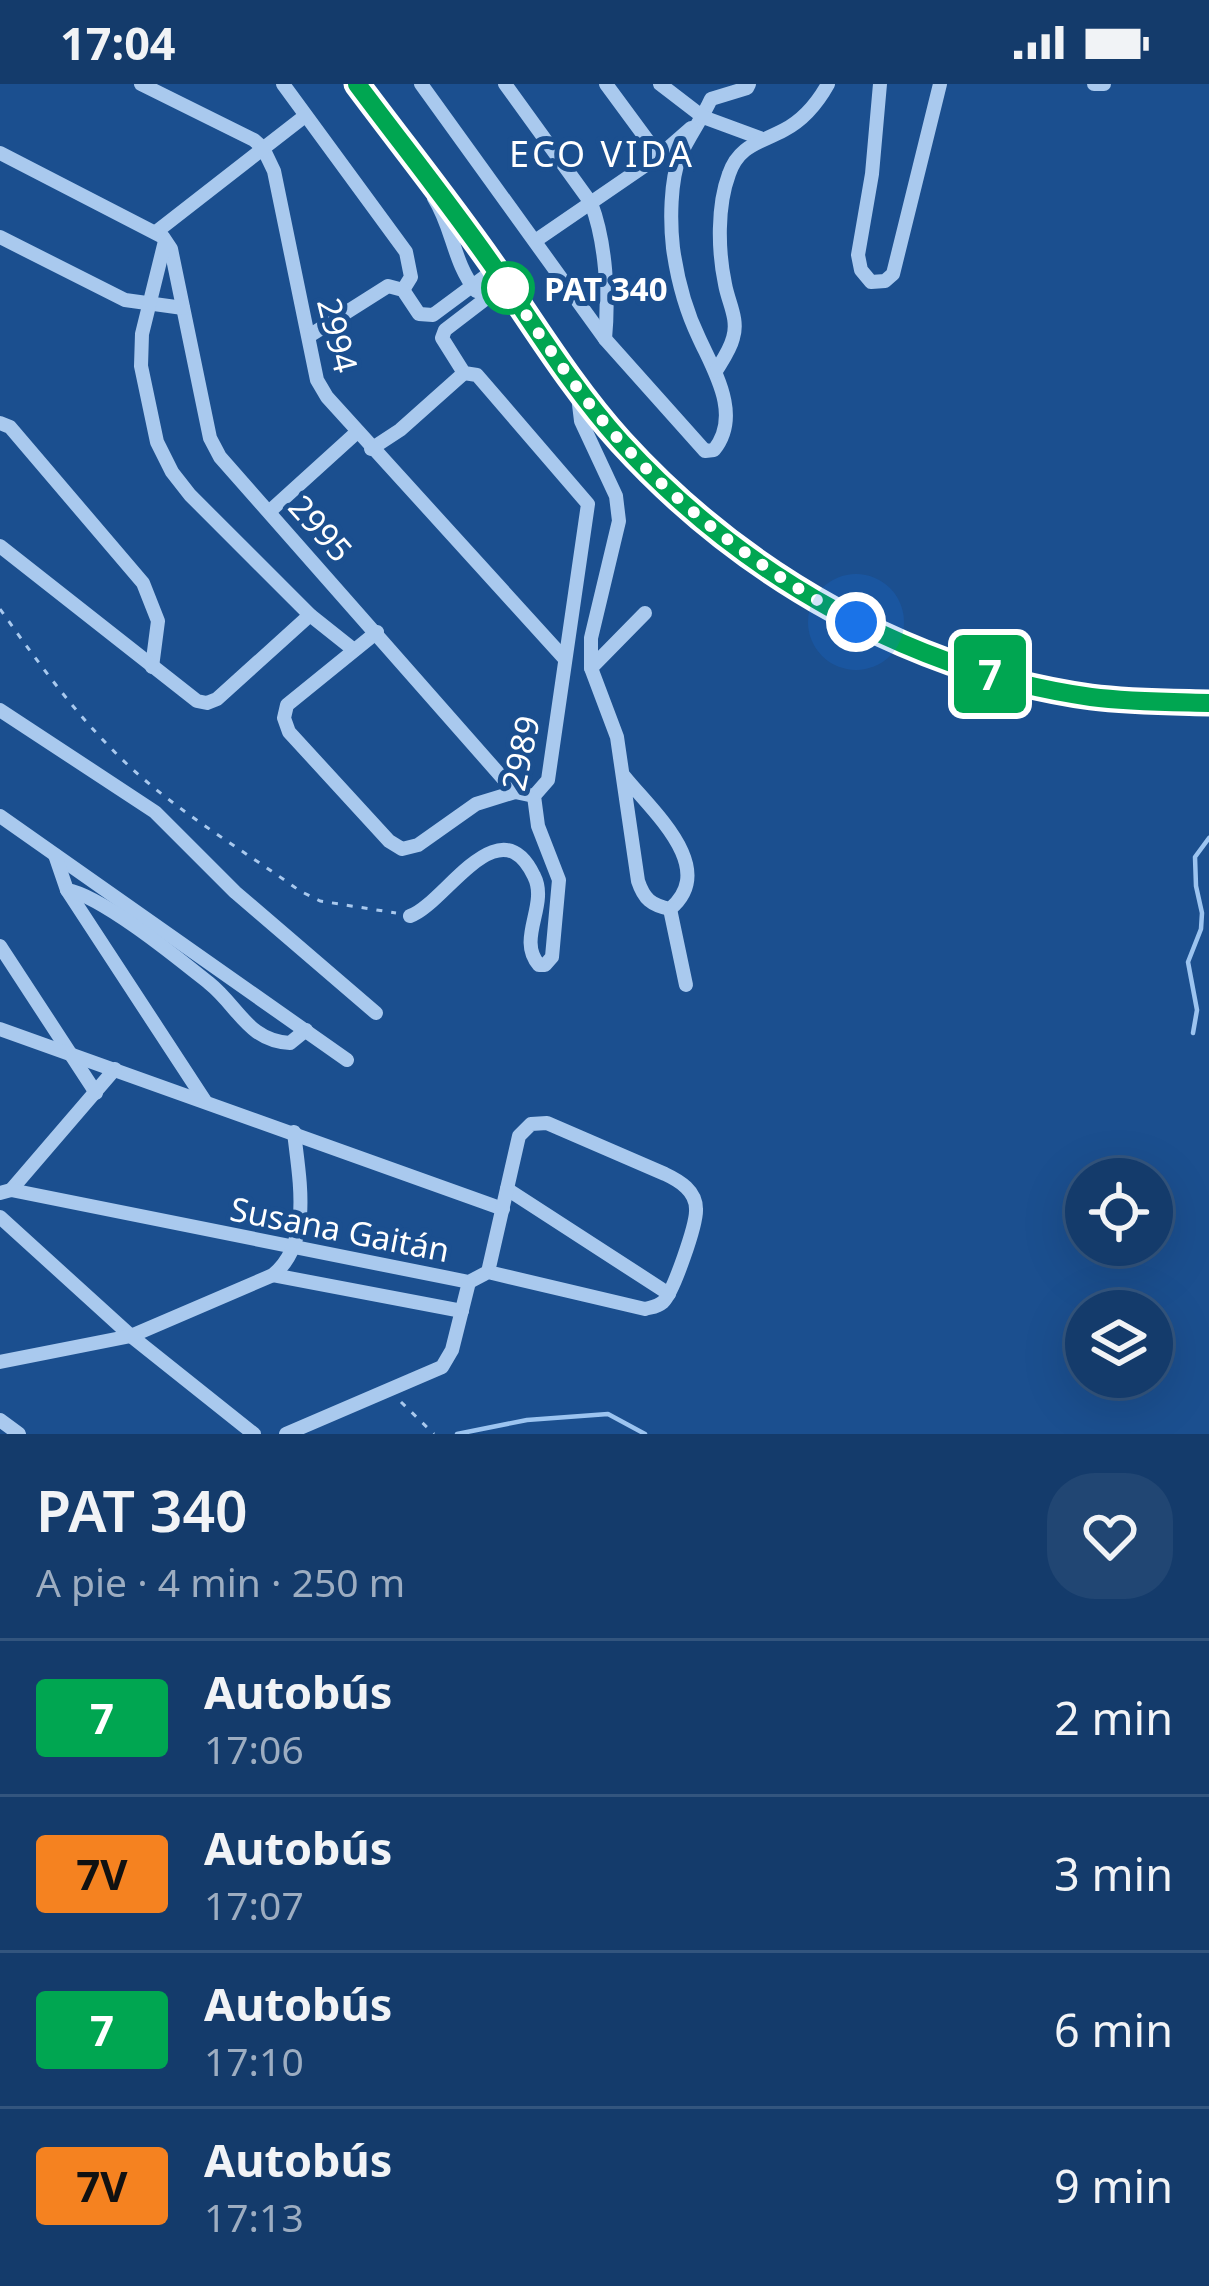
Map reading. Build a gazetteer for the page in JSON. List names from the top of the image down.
{
  "streets": {
    "street": [
      "2994",
      "2995",
      "2989",
      "Susana Gaitán"
    ]
  },
  "crossings": [
    ["2994", "2989"]
  ],
  "districts": ["ECO VIDA"],
  "places": ["PAT 340"],
  "lines": ["bus line 7"],
  "page": {
    "status": "17:04",
    "on_map": "7",
    "heading": ["PAT 340", "A pie · 4 min · 250 m"],
    "list": [
      {
        "mark": "7",
        "name": "Autobús",
        "note": "17:06",
        "value": "2 min"
      },
      {
        "mark": "7V",
        "name": "Autobús",
        "note": "17:07",
        "value": "3 min"
      },
      {
        "mark": "7",
        "name": "Autobús",
        "note": "17:10",
        "value": "6 min"
      },
      {
        "mark": "7V",
        "name": "Autobús",
        "note": "17:13",
        "value": "9 min"
      }
    ]
  }
}
